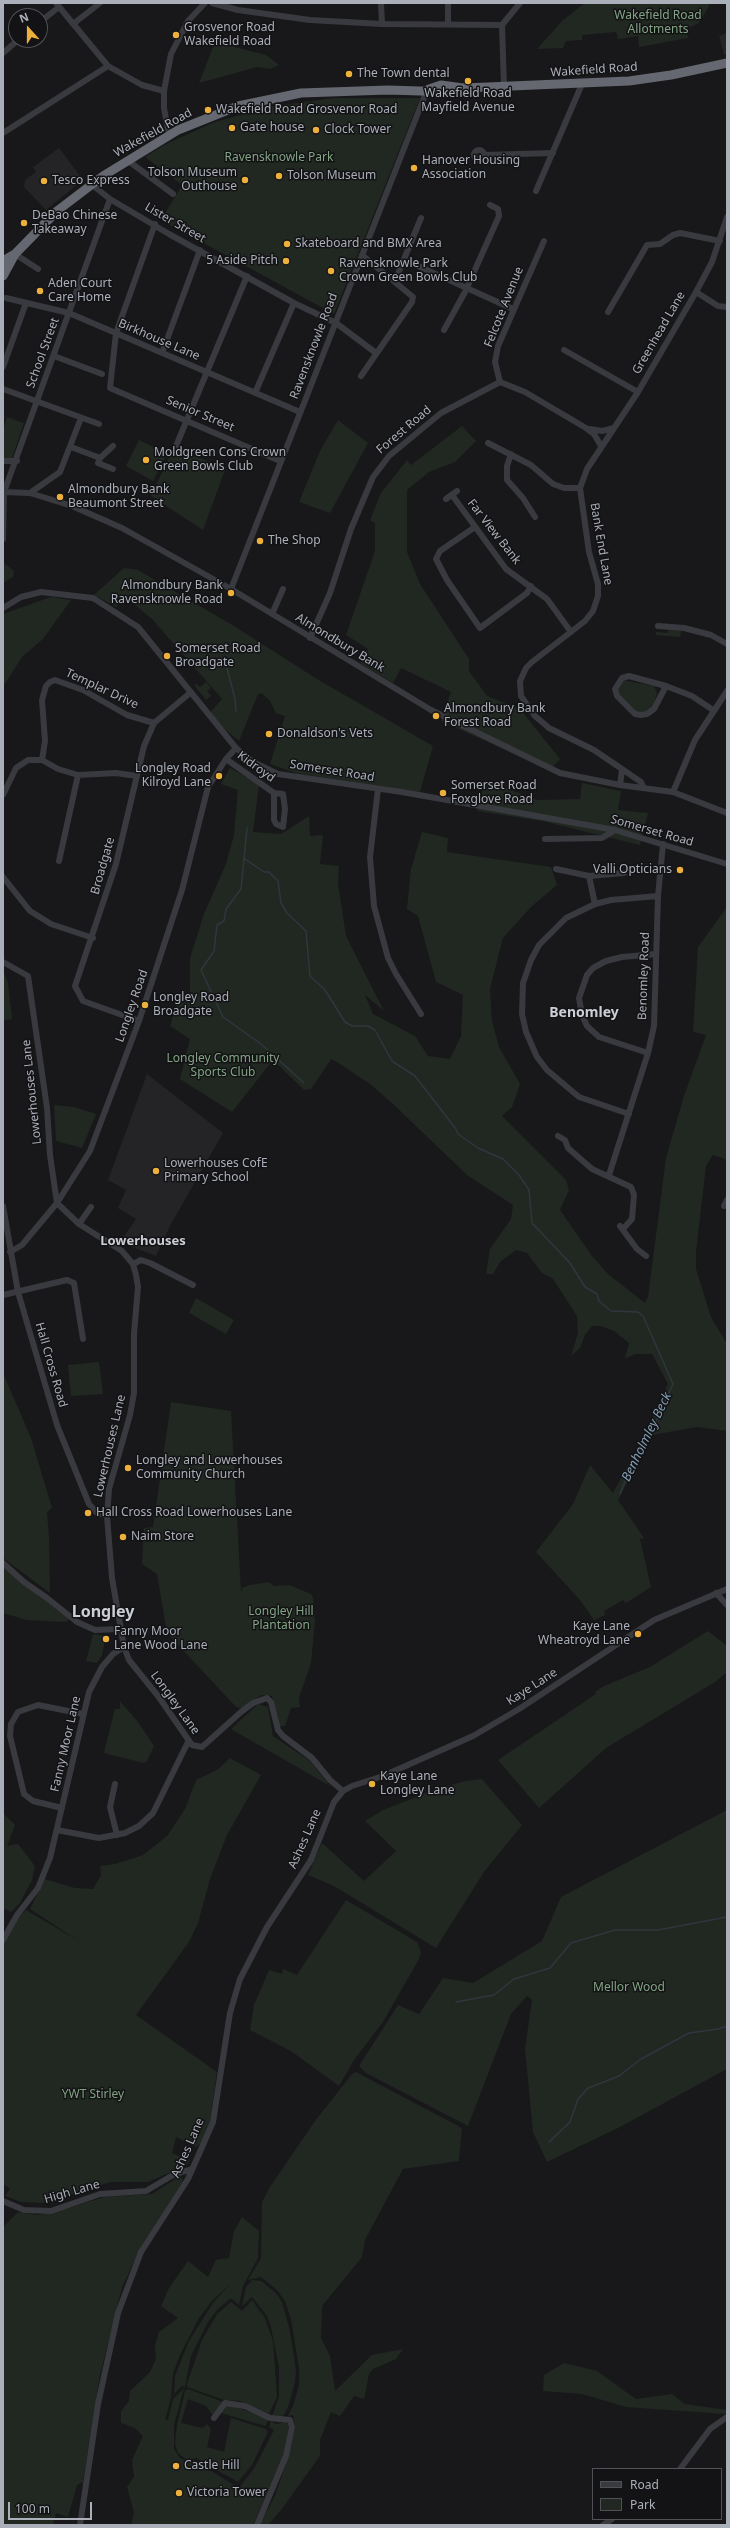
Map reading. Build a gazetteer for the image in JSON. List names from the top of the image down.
{
  "streets": {
    "highway": ["Wakefield Road"],
    "street": [
      "Lister Street",
      "Felcote Avenue",
      "Greenhead Lane",
      "Birkhouse Lane",
      "Ravensknowle Road",
      "School Street",
      "Senior Street",
      "Forest Road",
      "Far View Bank",
      "Bank End Lane",
      "Almondbury Bank",
      "Templar Drive",
      "Kidroyd",
      "Somerset Road",
      "Broadgate",
      "Benomley Road",
      "Longley Road",
      "Lowerhouses Lane",
      "Hall Cross Road",
      "Kaye Lane",
      "Longley Lane",
      "Fanny Moor Lane",
      "Ashes Lane",
      "High Lane"
    ]
  },
  "crossings": [
    ["Wakefield Road", "Lister Street"],
    ["Wakefield Road", "Ravensknowle Road"],
    ["Lister Street", "Ravensknowle Road"],
    ["Lister Street", "School Street"],
    ["Felcote Avenue", "Forest Road"],
    ["Greenhead Lane", "Bank End Lane"],
    ["Birkhouse Lane", "Ravensknowle Road"],
    ["Birkhouse Lane", "School Street"],
    ["Birkhouse Lane", "Senior Street"],
    ["Ravensknowle Road", "Senior Street"],
    ["Ravensknowle Road", "Almondbury Bank"],
    ["School Street", "Almondbury Bank"],
    ["Forest Road", "Almondbury Bank"],
    ["Far View Bank", "Bank End Lane"],
    ["Bank End Lane", "Almondbury Bank"],
    ["Templar Drive", "Broadgate"],
    ["Kidroyd", "Longley Road"],
    ["Somerset Road", "Broadgate"],
    ["Somerset Road", "Benomley Road"],
    ["Somerset Road", "Longley Road"],
    ["Broadgate", "Longley Road"],
    ["Longley Road", "Lowerhouses Lane"],
    ["Longley Road", "Hall Cross Road"],
    ["Lowerhouses Lane", "Hall Cross Road"],
    ["Lowerhouses Lane", "Longley Lane"],
    ["Kaye Lane", "Longley Lane"],
    ["Kaye Lane", "Ashes Lane"],
    ["Longley Lane", "Fanny Moor Lane"],
    ["Longley Lane", "Ashes Lane"],
    ["Ashes Lane", "High Lane"]
  ],
  "districts": ["Benomley", "Lowerhouses", "Longley"],
  "water": ["Benholmley Beck"],
  "parks": [
    "Wakefield Road Allotments",
    "Ravensknowle Park",
    "Longley Community Sports Club",
    "Longley Hill Plantation",
    "Mellor Wood",
    "YWT Stirley"
  ],
  "places": [
    "Grosvenor Road Wakefield Road",
    "The Town dental",
    "Wakefield Road Mayfield Avenue",
    "Wakefield Road Grosvenor Road",
    "Gate house",
    "Clock Tower",
    "Hanover Housing Association",
    "Tolson Museum",
    "Tolson Museum Outhouse",
    "Tesco Express",
    "DeBao Chinese Takeaway",
    "Skateboard and BMX Area",
    "5 Aside Pitch",
    "Ravensknowle Park Crown Green Bowls Club",
    "Aden Court Care Home",
    "Moldgreen Cons Crown Green Bowls Club",
    "Almondbury Bank Beaumont Street",
    "The Shop",
    "Almondbury Bank Ravensknowle Road",
    "Somerset Road Broadgate",
    "Almondbury Bank Forest Road",
    "Donaldson's Vets",
    "Longley Road Kilroyd Lane",
    "Somerset Road Foxglove Road",
    "Valli Opticians",
    "Longley Road Broadgate",
    "Lowerhouses CofE Primary School",
    "Longley and Lowerhouses Community Church",
    "Hall Cross Road Lowerhouses Lane",
    "Naim Store",
    "Kaye Lane Wheatroyd Lane",
    "Fanny Moor Lane Wood Lane",
    "Kaye Lane Longley Lane",
    "Castle Hill",
    "Victoria Tower"
  ],
  "legend": ["Road", "Park"],
  "scale_bar": "100 m",
  "north": "top"
}
